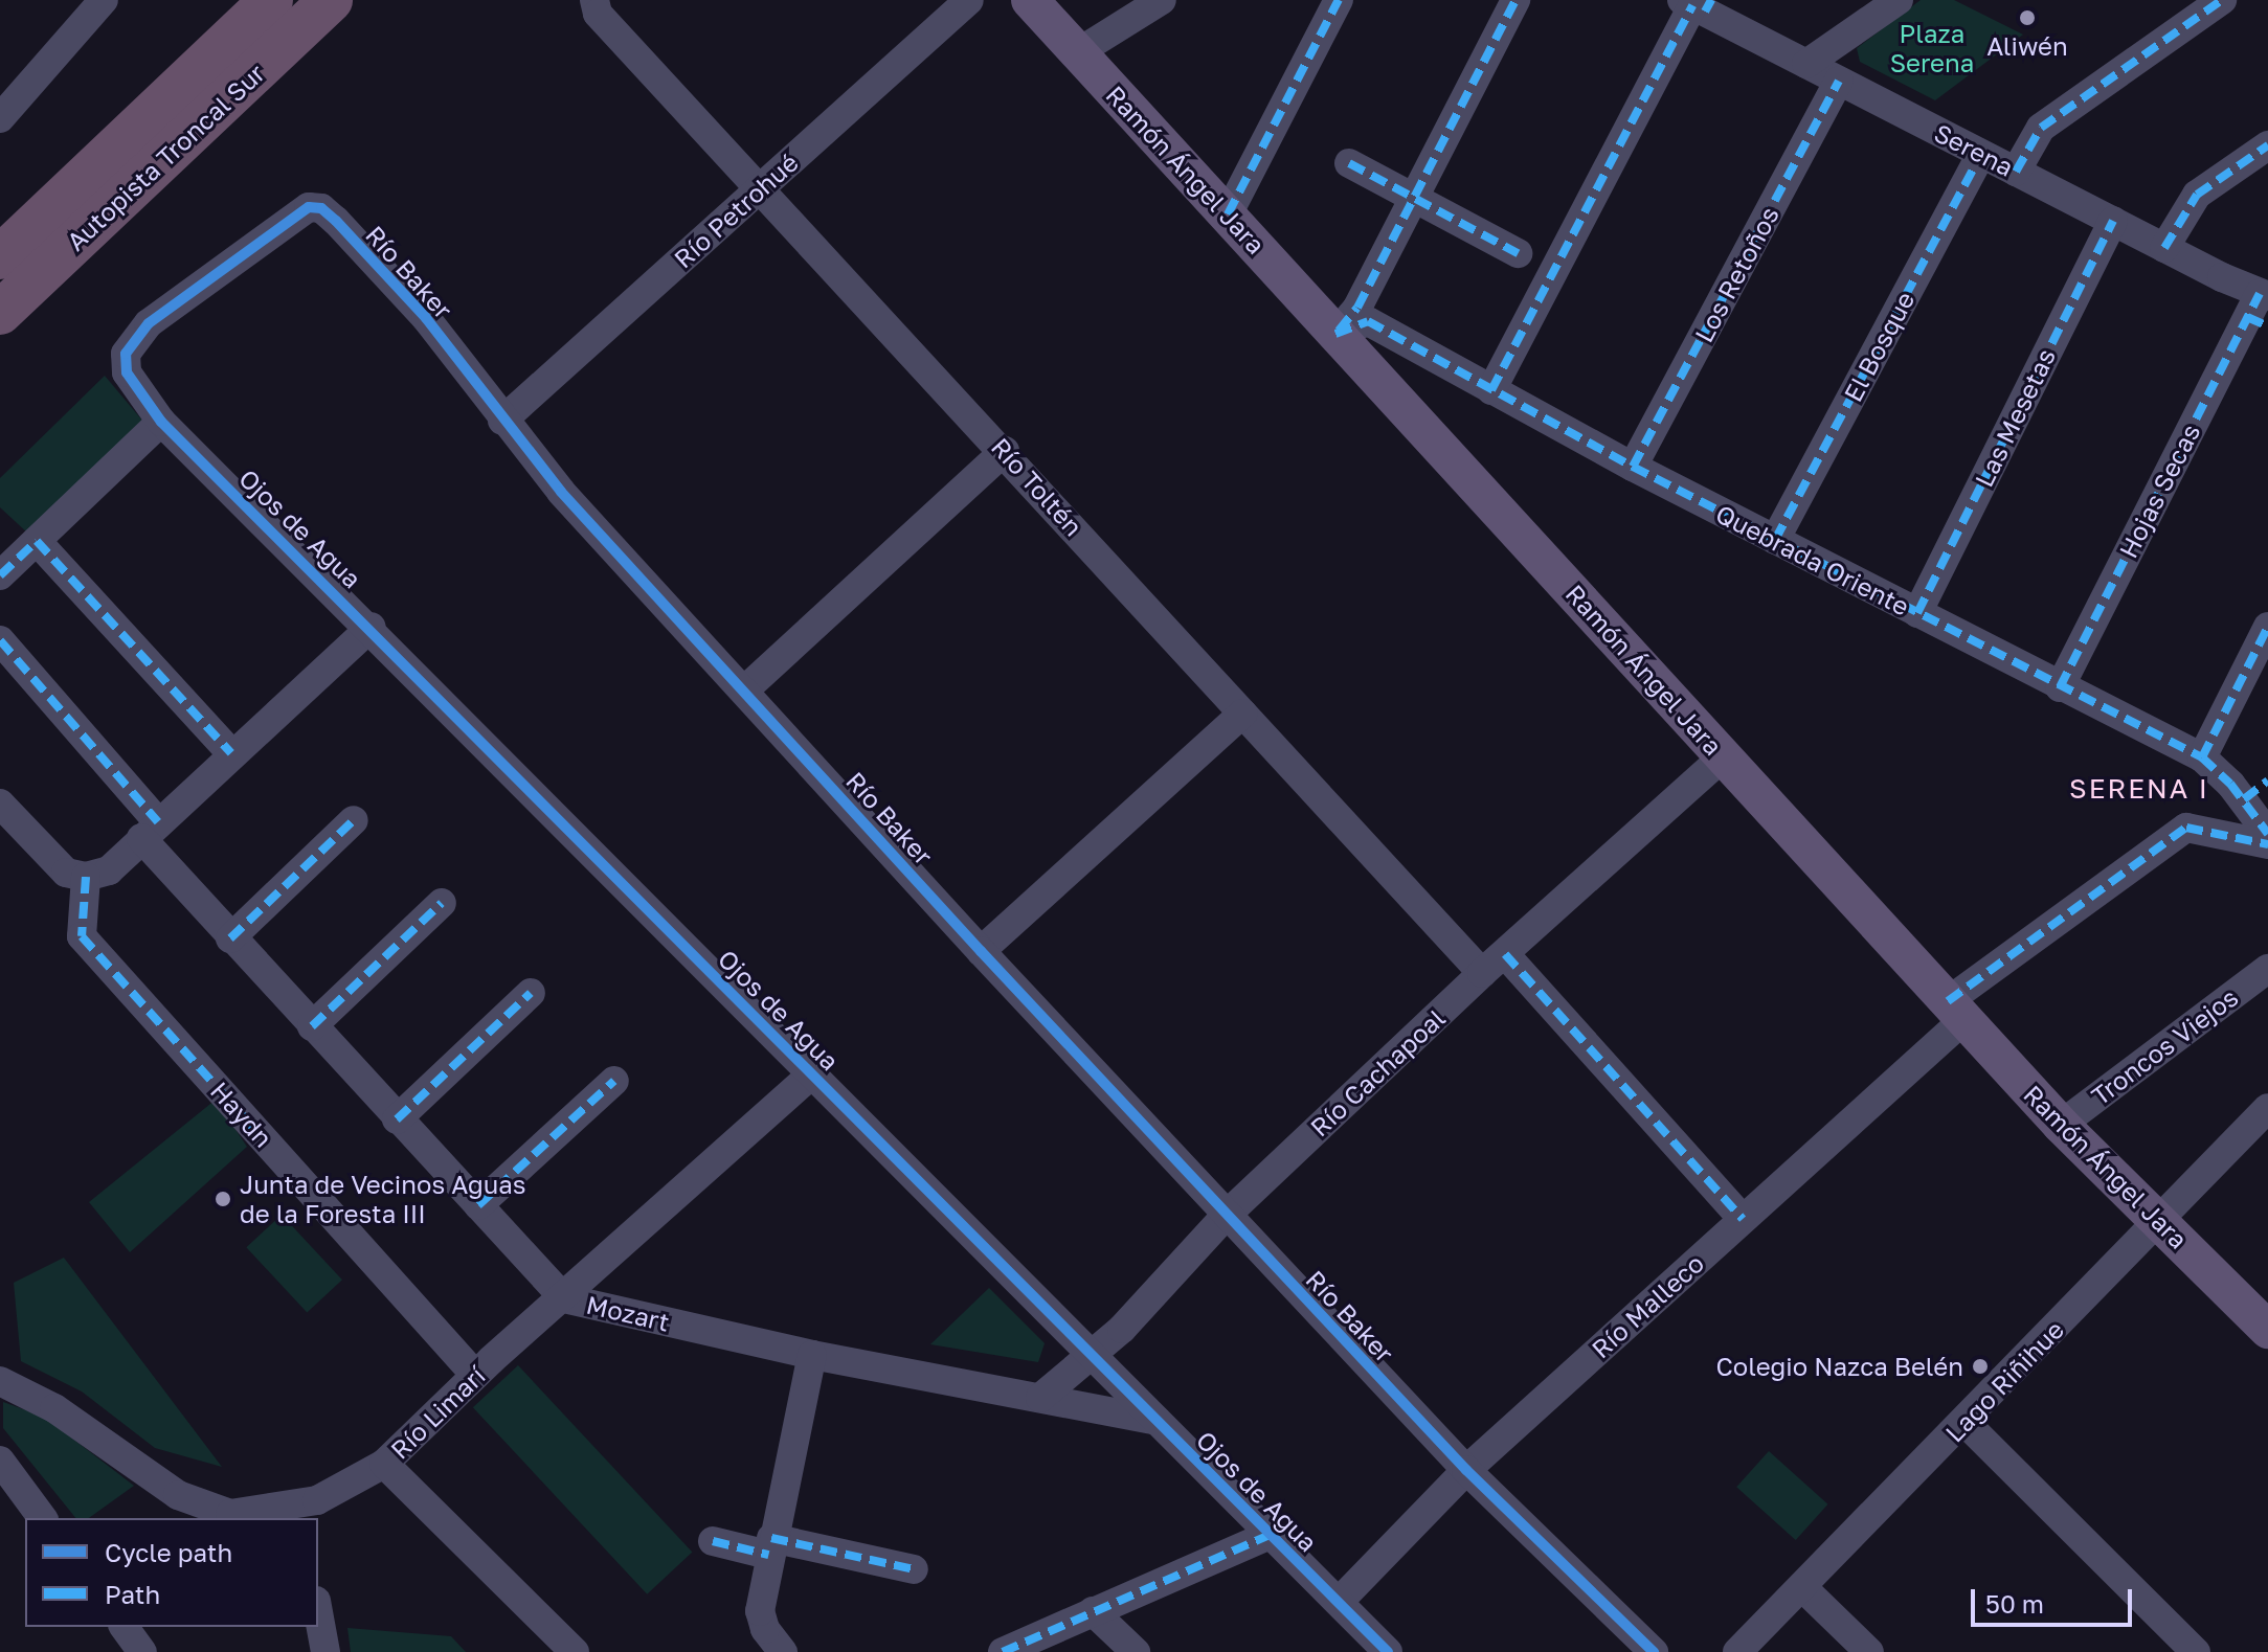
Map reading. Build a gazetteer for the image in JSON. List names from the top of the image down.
{
  "streets": {
    "highway": ["Autopista Troncal Sur"],
    "main road": ["Ramón Ángel Jara"],
    "street": [
      "Serena",
      "Río Petrohué",
      "Río Baker",
      "Los Retoños",
      "El Bosque",
      "Las Mesetas",
      "Río Toltén",
      "Hojas Secas",
      "Ojos de Agua",
      "Quebrada Oriente",
      "Troncos Viejos",
      "Río Cachapoal",
      "Haydn",
      "Río Malleco",
      "Mozart",
      "Lago Riñihue",
      "Río Limarí"
    ]
  },
  "crossings": [
    ["Serena", "Los Retoños"],
    ["Serena", "El Bosque"],
    ["Serena", "Las Mesetas"],
    ["Serena", "Hojas Secas"],
    ["Ramón Ángel Jara", "Quebrada Oriente"],
    ["Ramón Ángel Jara", "Troncos Viejos"],
    ["Ramón Ángel Jara", "Río Cachapoal"],
    ["Ramón Ángel Jara", "Río Malleco"],
    ["Ramón Ángel Jara", "Lago Riñihue"],
    ["Río Petrohué", "Río Baker"],
    ["Río Petrohué", "Río Toltén"],
    ["Río Baker", "Ojos de Agua"],
    ["Río Baker", "Río Cachapoal"],
    ["Río Baker", "Río Malleco"],
    ["Los Retoños", "Quebrada Oriente"],
    ["El Bosque", "Quebrada Oriente"],
    ["Las Mesetas", "Quebrada Oriente"],
    ["Río Toltén", "Río Cachapoal"],
    ["Río Toltén", "Río Malleco"],
    ["Hojas Secas", "Quebrada Oriente"],
    ["Ojos de Agua", "Río Cachapoal"],
    ["Ojos de Agua", "Río Malleco"],
    ["Ojos de Agua", "Mozart"],
    ["Ojos de Agua", "Río Limarí"],
    ["Río Cachapoal", "Mozart"],
    ["Haydn", "Río Limarí"],
    ["Mozart", "Río Limarí"]
  ],
  "districts": ["SERENA I"],
  "parks": ["Plaza Serena"],
  "places": ["Aliwén", "Junta de Vecinos Aguas de la Foresta III", "Colegio Nazca Belén"],
  "legend": ["Cycle path", "Path"],
  "scale_bar": "50 m"
}
